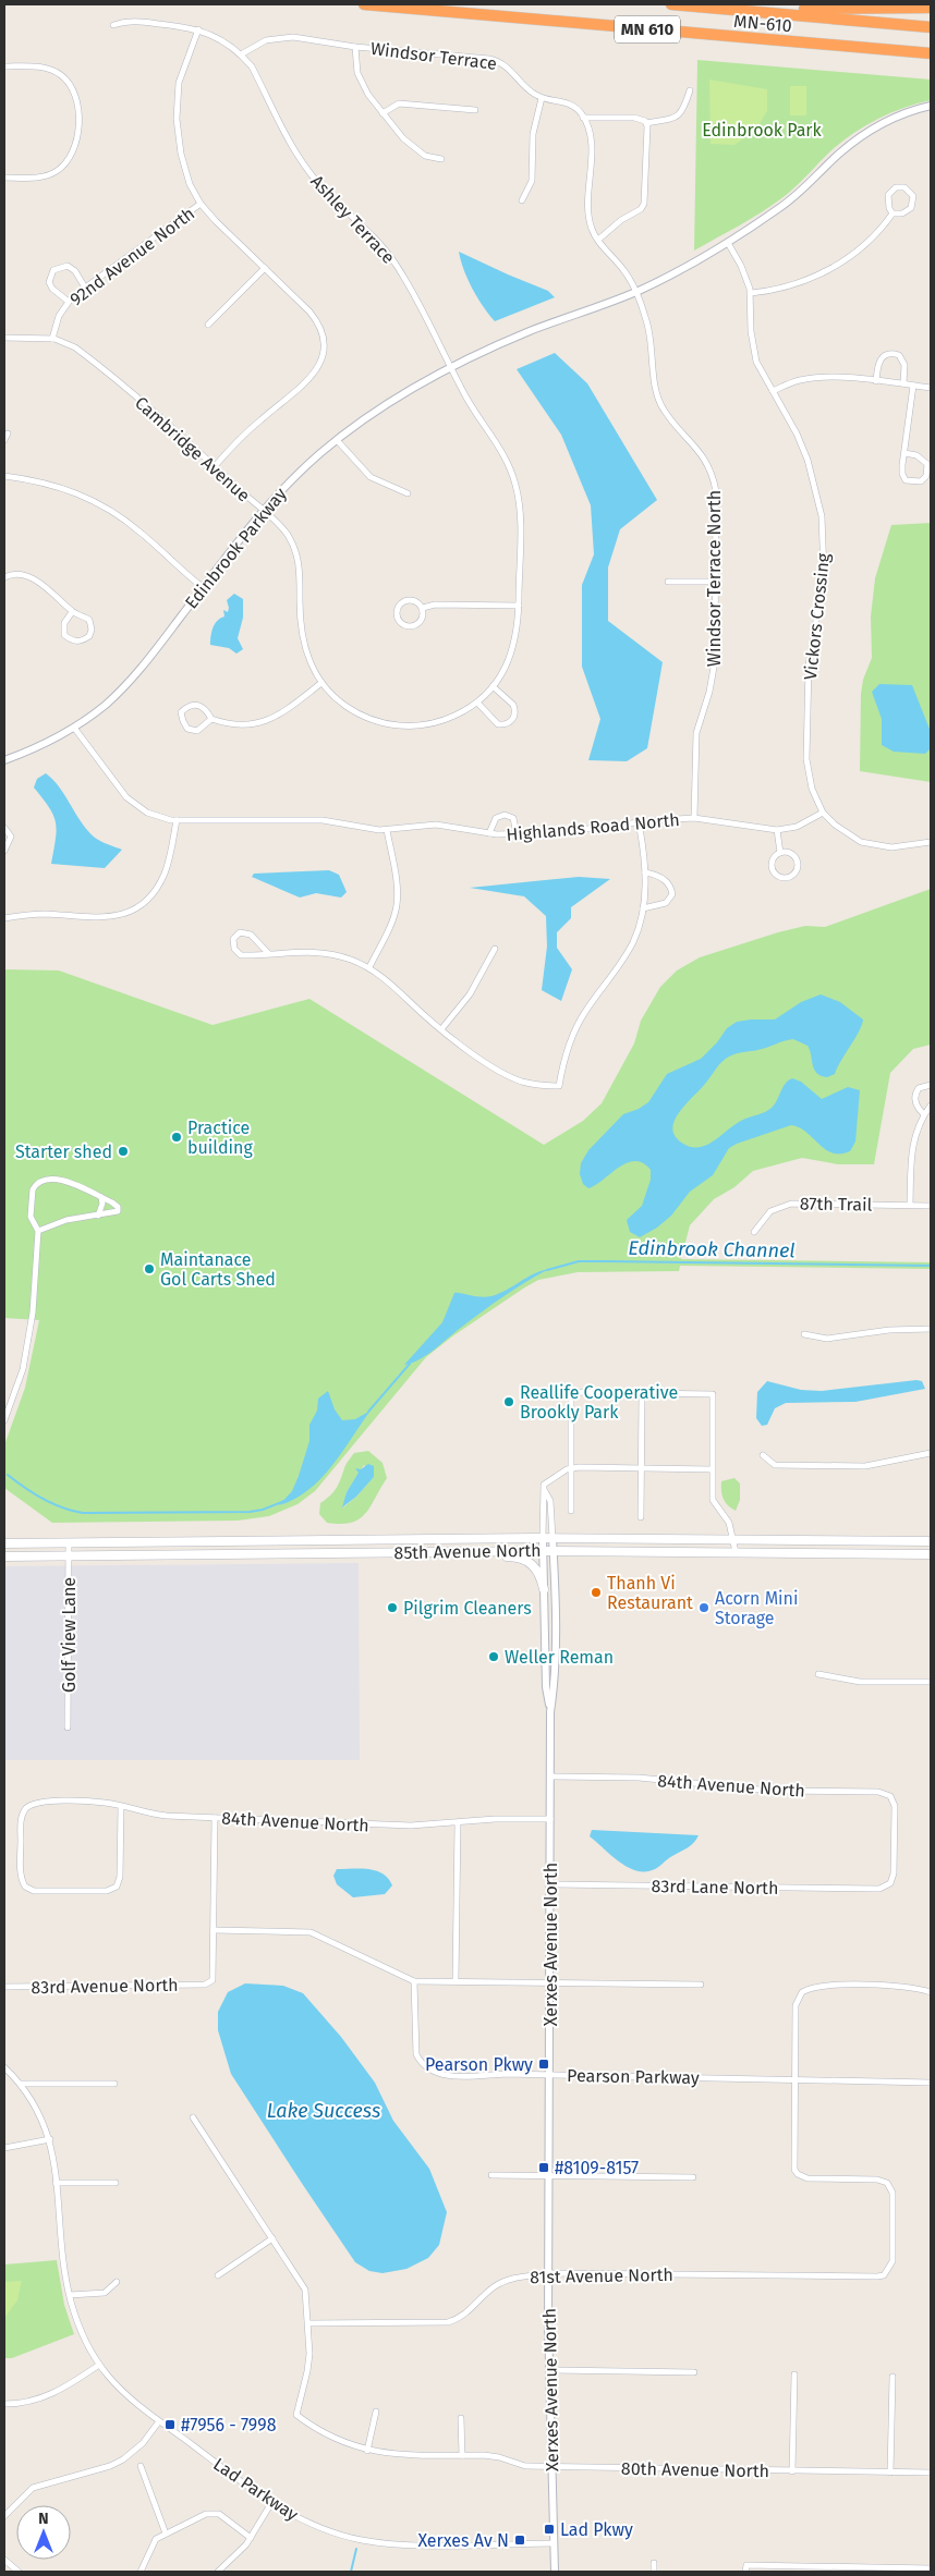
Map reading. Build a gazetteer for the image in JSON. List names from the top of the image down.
{
  "streets": {
    "highway": ["MN-610", "MN 610"],
    "main road": ["85th Avenue North"],
    "street": [
      "Windsor Terrace",
      "Ashley Terrace",
      "92nd Avenue North",
      "Cambridge Avenue",
      "Edinbrook Parkway",
      "Windsor Terrace North",
      "Vickors Crossing",
      "Highlands Road North",
      "87th Trail",
      "Golf View Lane",
      "84th Avenue North",
      "83rd Lane North",
      "Xerxes Avenue North",
      "83rd Avenue North",
      "Pearson Parkway",
      "81st Avenue North",
      "80th Avenue North",
      "Lad Parkway"
    ]
  },
  "crossings": [
    ["Windsor Terrace", "Ashley Terrace"],
    ["Ashley Terrace", "Cambridge Avenue"],
    ["Ashley Terrace", "Edinbrook Parkway"],
    ["92nd Avenue North", "Cambridge Avenue"],
    ["Cambridge Avenue", "Edinbrook Parkway"],
    ["Edinbrook Parkway", "Windsor Terrace North"],
    ["Edinbrook Parkway", "Vickors Crossing"],
    ["Edinbrook Parkway", "Highlands Road North"],
    ["Windsor Terrace North", "Highlands Road North"],
    ["Vickors Crossing", "Highlands Road North"],
    ["85th Avenue North", "Golf View Lane"],
    ["85th Avenue North", "Xerxes Avenue North"],
    ["84th Avenue North", "83rd Lane North"],
    ["84th Avenue North", "Xerxes Avenue North"],
    ["83rd Lane North", "Xerxes Avenue North"],
    ["Xerxes Avenue North", "Pearson Parkway"],
    ["Xerxes Avenue North", "81st Avenue North"],
    ["Xerxes Avenue North", "80th Avenue North"],
    ["Xerxes Avenue North", "Lad Parkway"],
    ["Pearson Parkway", "81st Avenue North"],
    ["81st Avenue North", "80th Avenue North"]
  ],
  "water": ["Edinbrook Channel", "Lake Success"],
  "parks": ["Edinbrook Park"],
  "places": {
    "other": [
      "Practice building",
      "Starter shed",
      "Maintanace Gol Carts Shed",
      "Reallife Cooperative Brookly Park",
      "Thanh Vi Restaurant",
      "Pilgrim Cleaners",
      "Acorn Mini Storage",
      "Weller Reman"
    ],
    "transit": [
      "Pearson Pkwy",
      "#8109-8157",
      "#7956 - 7998",
      "Lad Pkwy",
      "Xerxes Av N"
    ]
  },
  "north": "top"
}
